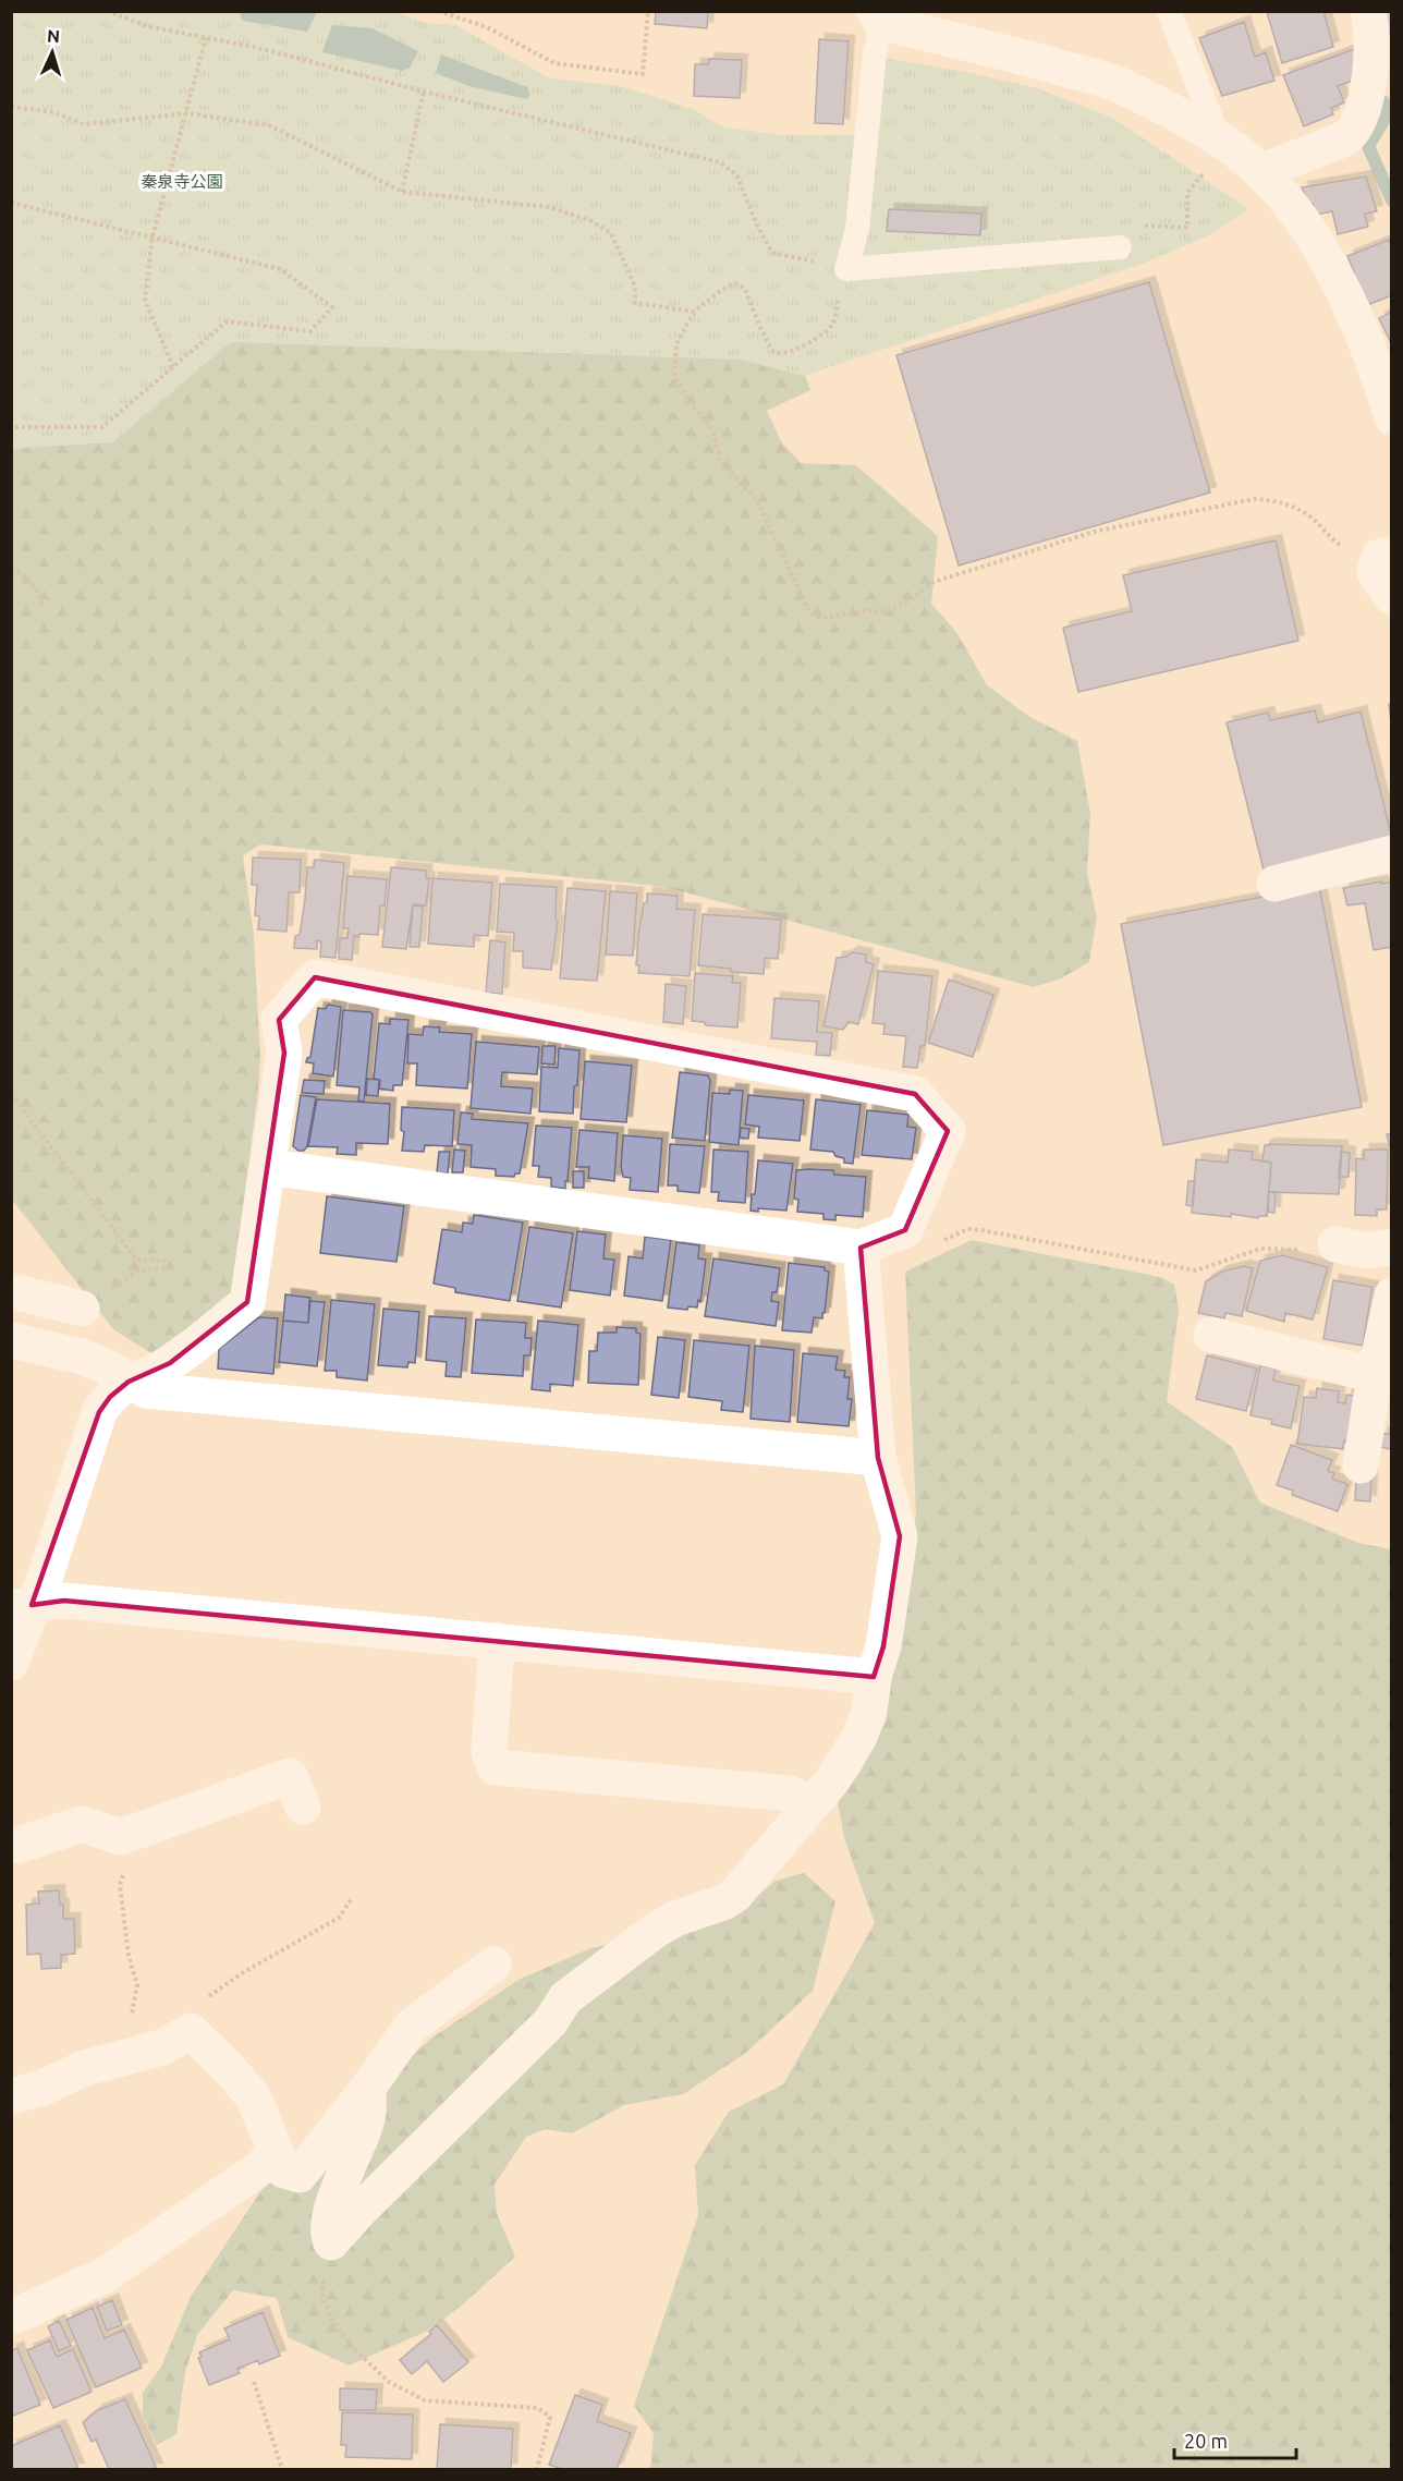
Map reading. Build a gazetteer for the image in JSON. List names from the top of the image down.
{
  "parks": ["秦泉寺公園"],
  "scale_bar": "20 m",
  "north": "top"
}
